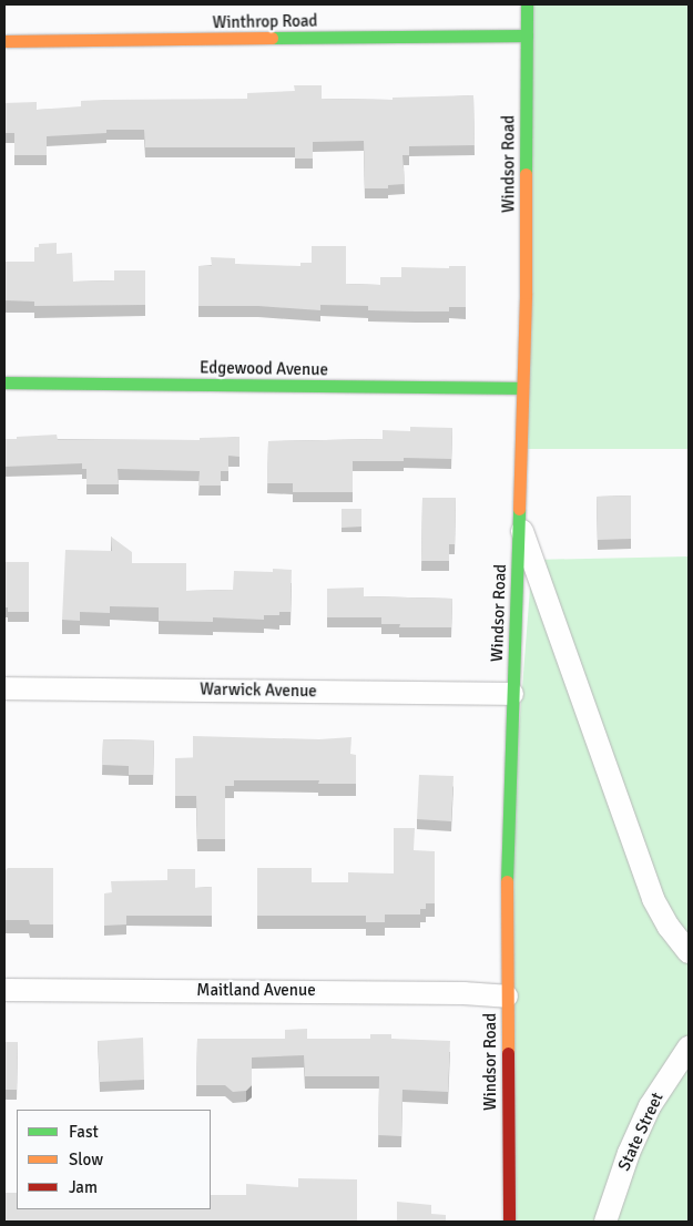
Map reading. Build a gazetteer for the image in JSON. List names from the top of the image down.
{
  "streets": {
    "street": [
      "Winthrop Road",
      "Windsor Road",
      "Edgewood Avenue",
      "Warwick Avenue",
      "Maitland Avenue",
      "State Street"
    ]
  },
  "crossings": [
    ["Winthrop Road", "Windsor Road"],
    ["Windsor Road", "Edgewood Avenue"],
    ["Windsor Road", "Warwick Avenue"],
    ["Windsor Road", "Maitland Avenue"]
  ],
  "legend": ["Fast", "Slow", "Jam"]
}
